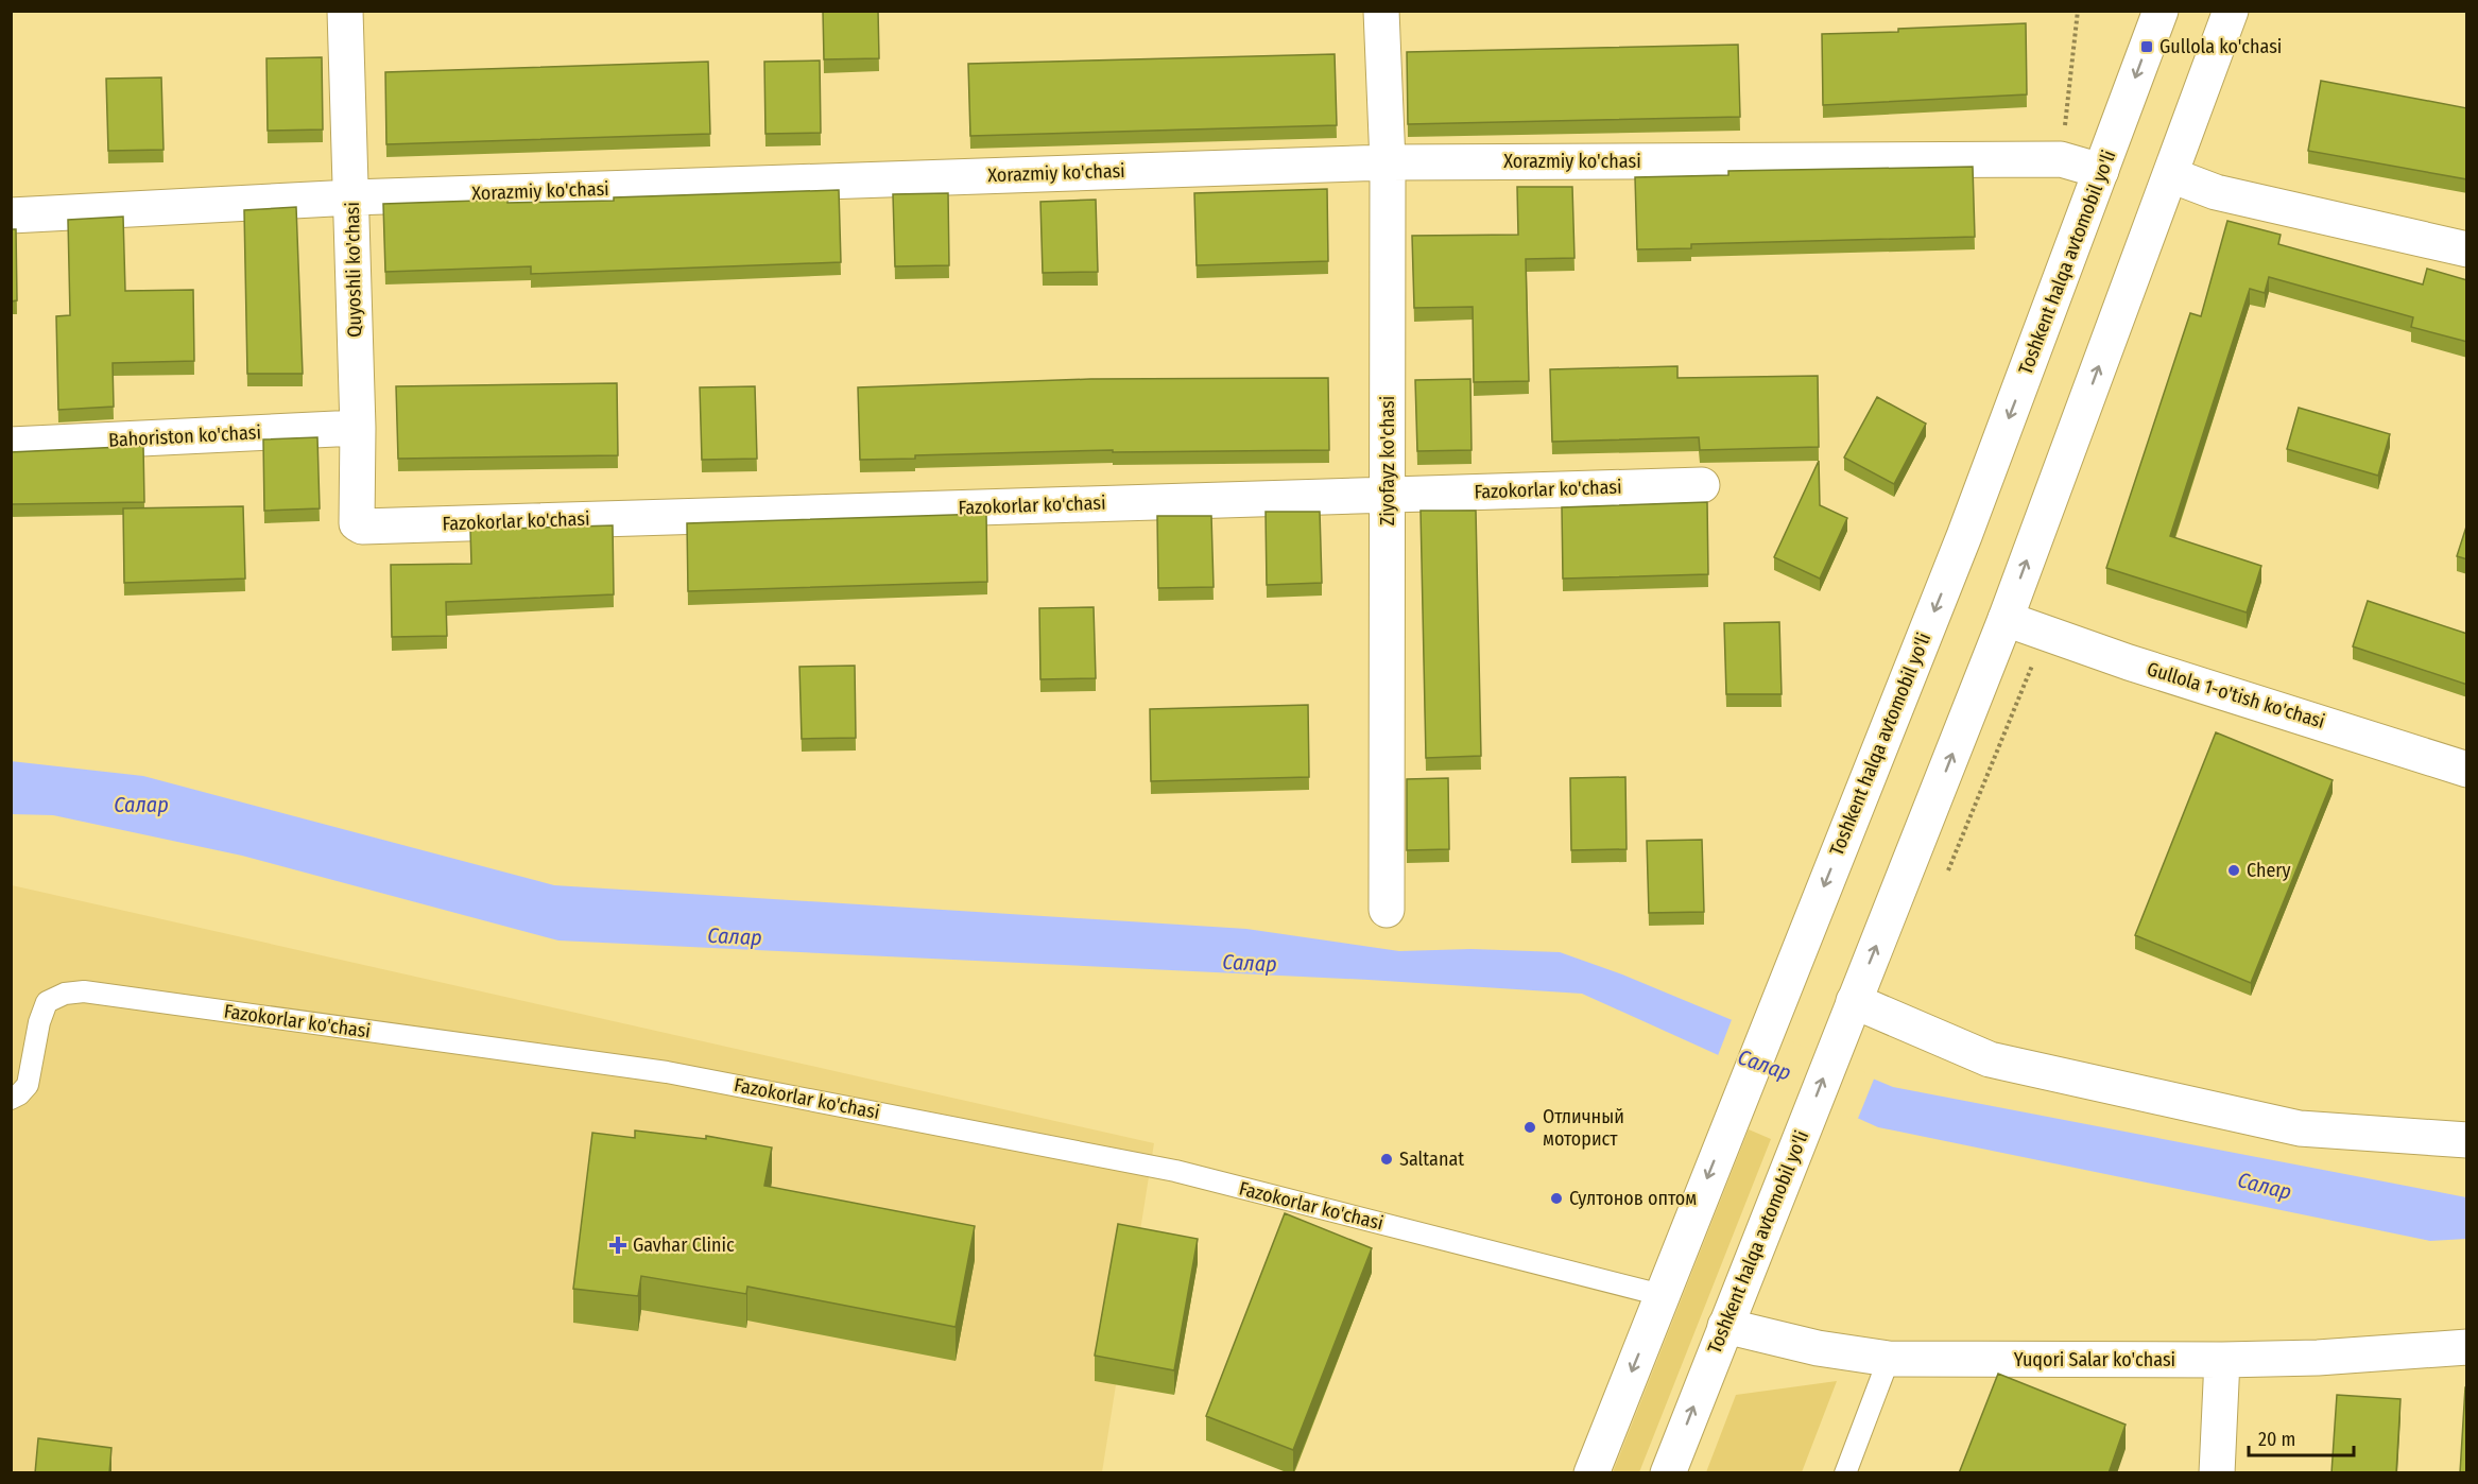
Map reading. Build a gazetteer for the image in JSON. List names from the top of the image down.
{
  "streets": {
    "main road": [
      "Xorazmiy ko'chasi",
      "Toshkent halqa avtomobil yo'li",
      "Quyoshli ko'chasi",
      "Bahoriston ko'chasi",
      "Ziyofayz ko'chasi",
      "Fazokorlar ko'chasi",
      "Gullola 1-o'tish ko'chasi",
      "Yuqori Salar ko'chasi"
    ]
  },
  "crossings": [
    ["Xorazmiy ko'chasi", "Toshkent halqa avtomobil yo'li"],
    ["Xorazmiy ko'chasi", "Quyoshli ko'chasi"],
    ["Xorazmiy ko'chasi", "Ziyofayz ko'chasi"],
    ["Toshkent halqa avtomobil yo'li", "Fazokorlar ko'chasi"],
    ["Toshkent halqa avtomobil yo'li", "Gullola 1-o'tish ko'chasi"],
    ["Toshkent halqa avtomobil yo'li", "Yuqori Salar ko'chasi"],
    ["Quyoshli ko'chasi", "Bahoriston ko'chasi"],
    ["Quyoshli ko'chasi", "Fazokorlar ko'chasi"],
    ["Ziyofayz ko'chasi", "Fazokorlar ko'chasi"]
  ],
  "water": ["Салар"],
  "places": {
    "transit": ["Gullola ko'chasi"],
    "other": [
      "Chery",
      "Отличный моторист",
      "Saltanat",
      "Султонов оптом"
    ],
    "health": ["Gavhar Clinic"]
  },
  "scale_bar": "20 m"
}
